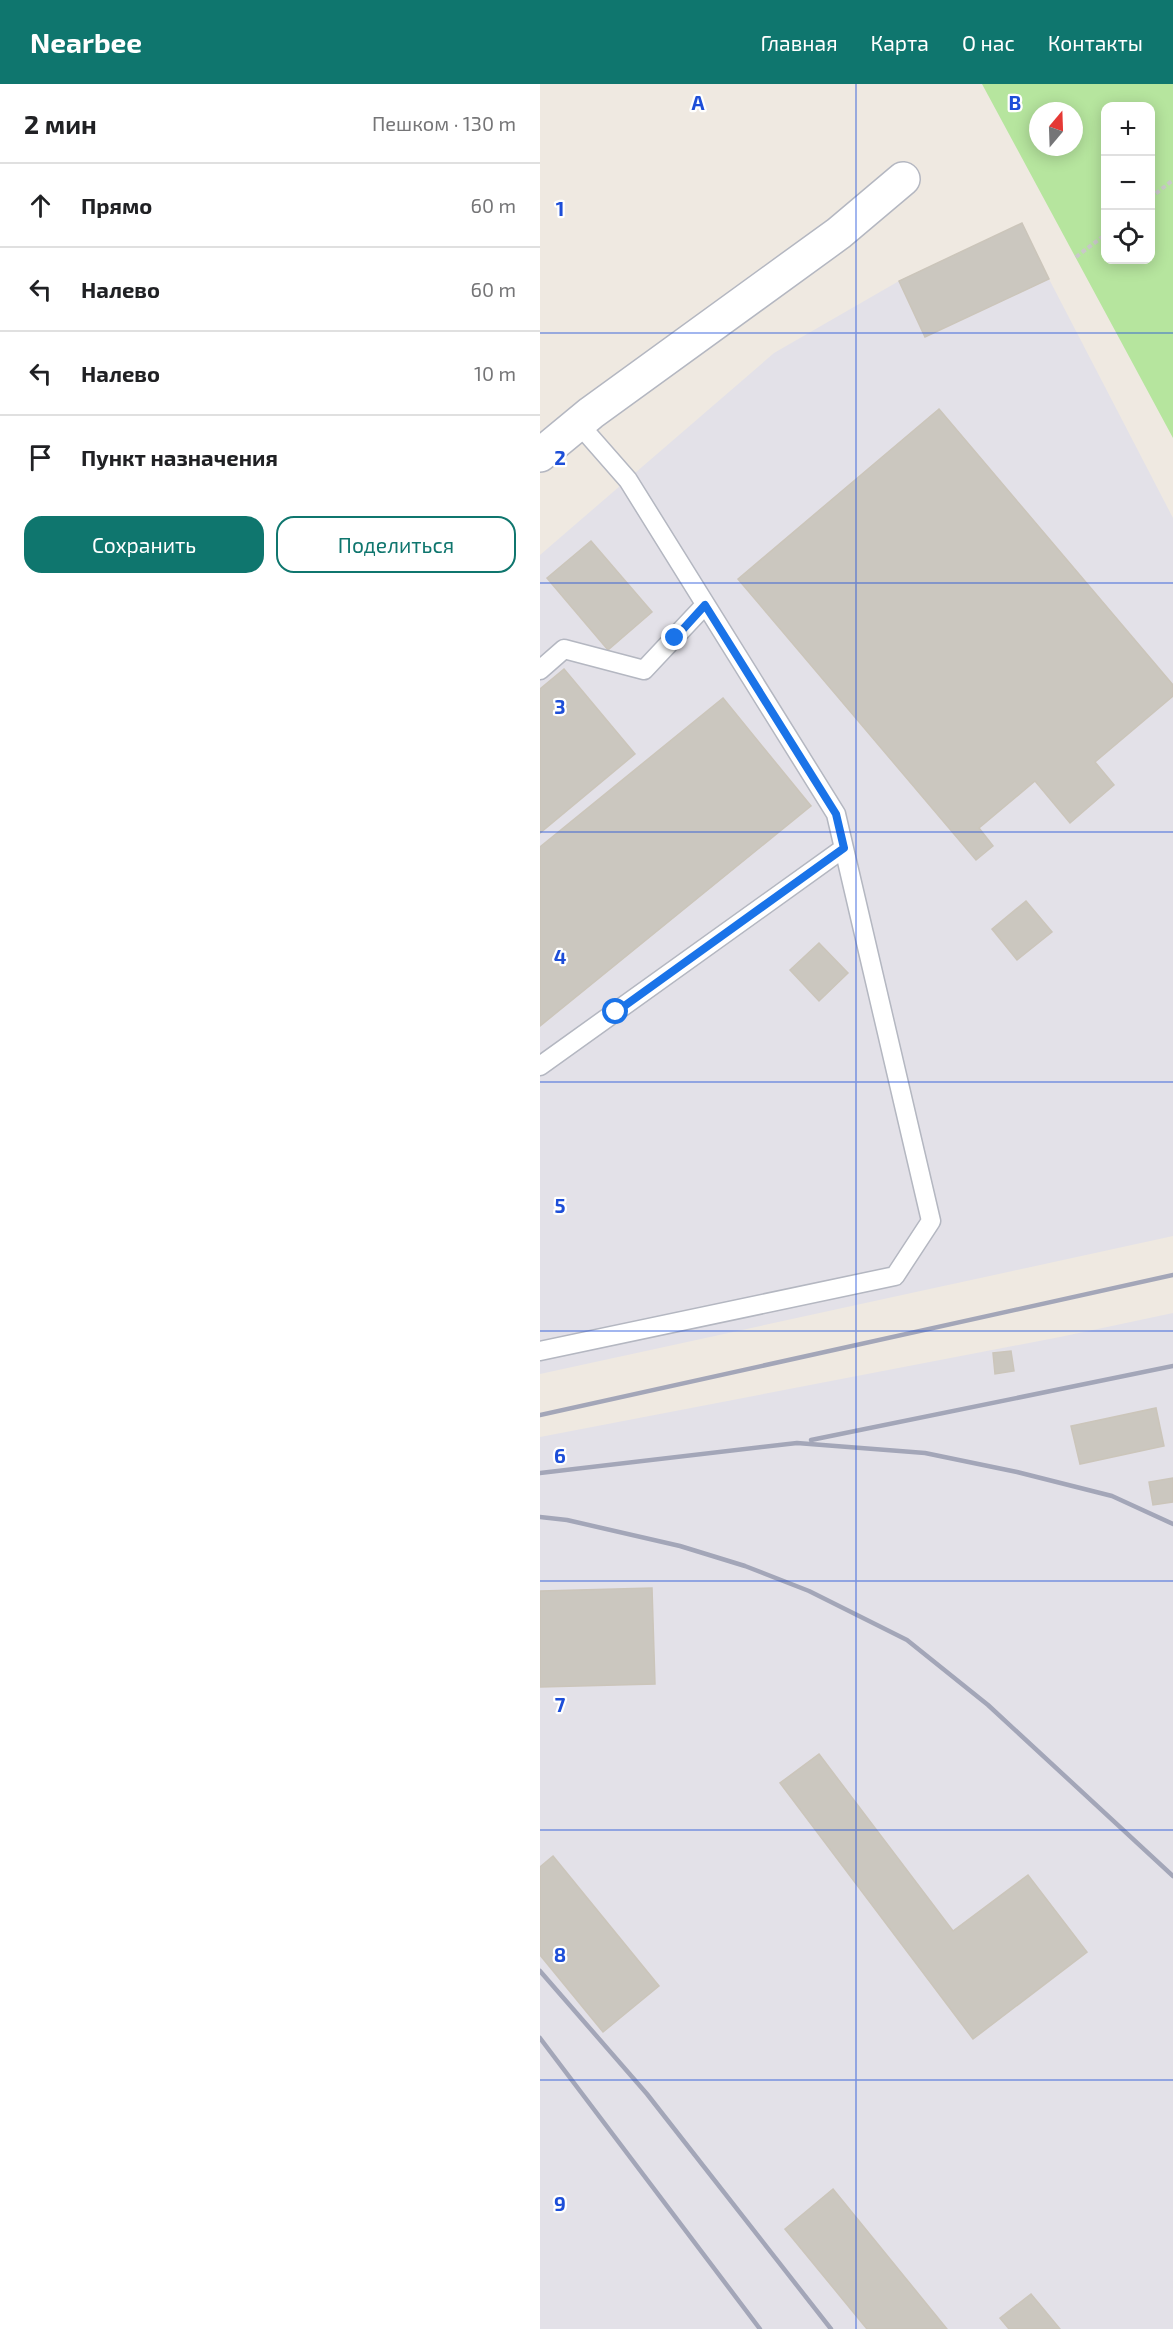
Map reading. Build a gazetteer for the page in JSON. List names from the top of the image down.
{
  "north": "top",
  "page": {
    "header": "Nearbee",
    "nav": [
      "Главная",
      "Карта",
      "О нас",
      "Контакты"
    ],
    "heading": ["2 мин", "Пешком · 130 m"],
    "map_buttons": ["+", "−"],
    "list": [
      ["Прямо", "60 m"],
      ["Налево", "60 m"],
      ["Налево", "10 m"],
      "Пункт назначения"
    ],
    "buttons": ["Сохранить", "Поделиться"]
  },
  "grid": {
    "columns": ["A", "B"],
    "rows": [
      "1",
      "2",
      "3",
      "4",
      "5",
      "6",
      "7",
      "8",
      "9"
    ]
  }
}
